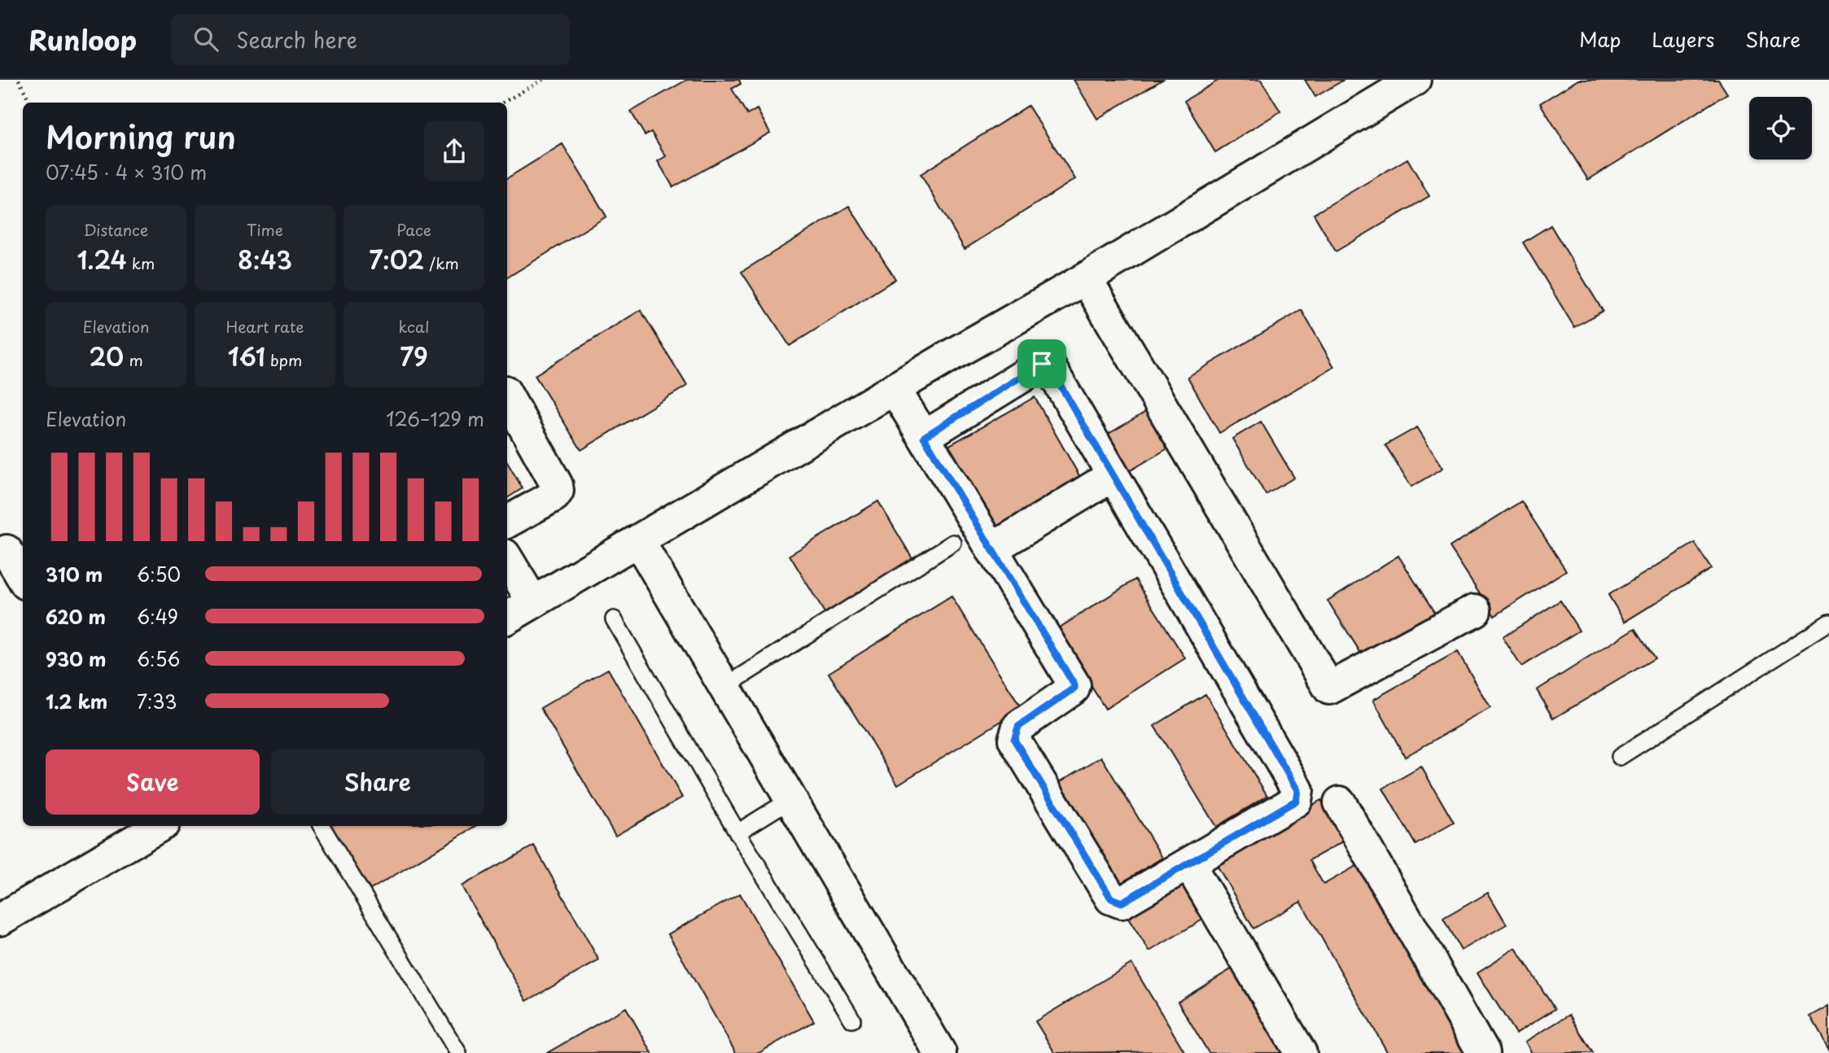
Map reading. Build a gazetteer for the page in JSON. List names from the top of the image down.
{
  "page": {
    "header": "Runloop",
    "search": "Search here",
    "nav": ["Map", "Layers", "Share"],
    "heading": ["Morning run", "07:45 · 4 × 310 m"],
    "stats": [
      ["Distance", "1.24 km"],
      ["Time", "8:43"],
      ["Pace", "7:02 /km"],
      ["Elevation", "20 m"],
      ["Heart rate", "161 bpm"],
      ["kcal", "79"]
    ],
    "chart": ["Elevation", "126–129 m"],
    "list": [
      {
        "name": "310 m",
        "note": "6:50"
      },
      {
        "name": "620 m",
        "note": "6:49"
      },
      {
        "name": "930 m",
        "note": "6:56"
      },
      {
        "name": "1.2 km",
        "note": "7:33"
      }
    ],
    "buttons": ["Save", "Share"]
  }
}
